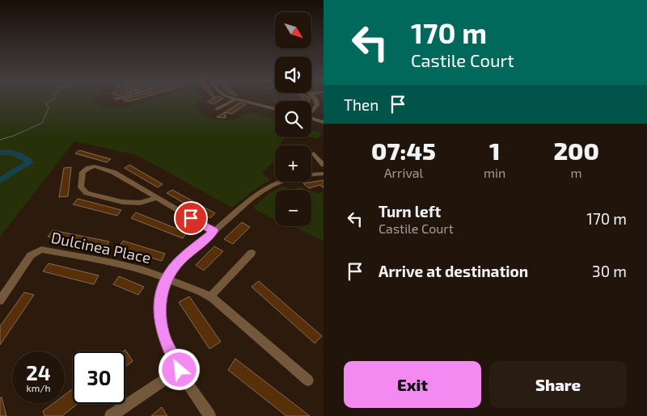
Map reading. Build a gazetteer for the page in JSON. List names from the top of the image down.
{
  "streets": {
    "street": ["Dulcinea Place"]
  },
  "north": "bottom right",
  "page": {
    "turn": ["170 m", "Castile Court"],
    "map_buttons": ["+", "−"],
    "then": "Then",
    "eta": [
      "07:45",
      "Arrival",
      "1",
      "min",
      "200",
      "m"
    ],
    "list": [
      {
        "name": "Turn left",
        "note": "Castile Court",
        "value": "170 m"
      },
      {
        "name": "Arrive at destination",
        "value": "30 m"
      }
    ],
    "speed": "24 km/h",
    "limit": "30",
    "buttons": ["Exit", "Share"]
  }
}
